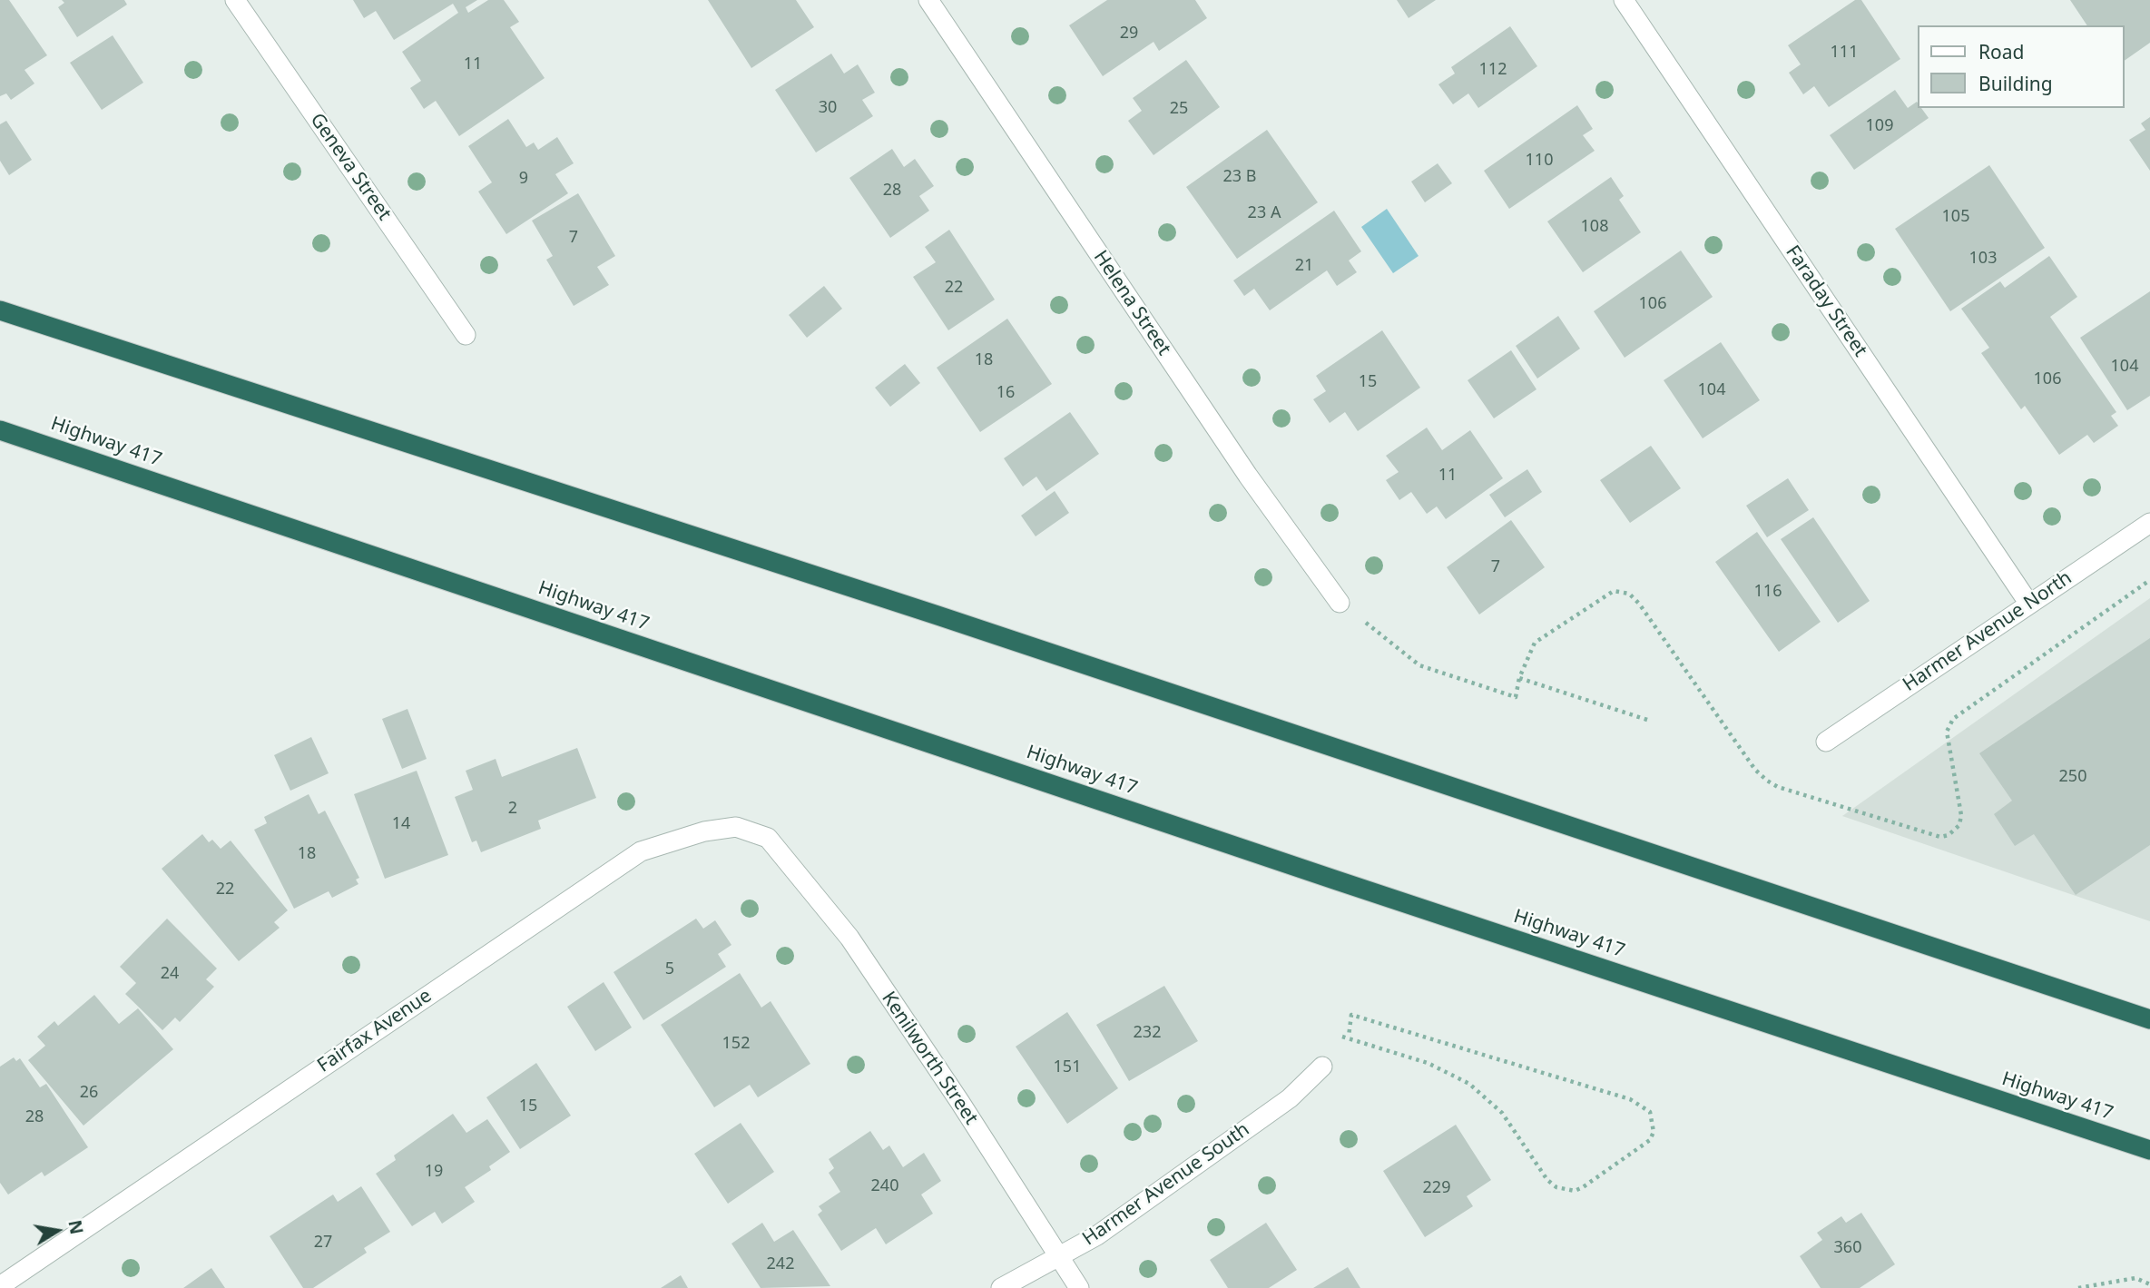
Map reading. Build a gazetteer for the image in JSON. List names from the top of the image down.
{
  "streets": {
    "highway": ["Highway 417"],
    "street": [
      "Geneva Street",
      "Faraday Street",
      "Helena Street",
      "Harmer Avenue North",
      "Fairfax Avenue",
      "Kenilworth Street",
      "Harmer Avenue South"
    ]
  },
  "crossings": [
    ["Faraday Street", "Harmer Avenue North"],
    ["Fairfax Avenue", "Kenilworth Street"],
    ["Kenilworth Street", "Harmer Avenue South"]
  ],
  "house_numbers": [
    "29",
    "111",
    "11",
    "112",
    "30",
    "25",
    "109",
    "110",
    "23 B",
    "9",
    "28",
    "23 A",
    "105",
    "108",
    "7",
    "103",
    "21",
    "22",
    "106",
    "18",
    "104",
    "106",
    "15",
    "104",
    "16",
    "11",
    "7",
    "116",
    "250",
    "2",
    "14",
    "18",
    "22",
    "5",
    "24",
    "232",
    "152",
    "151",
    "26",
    "15",
    "28",
    "19",
    "240",
    "229",
    "27",
    "360",
    "242"
  ],
  "legend": ["Road", "Building"],
  "north": "right"
}
